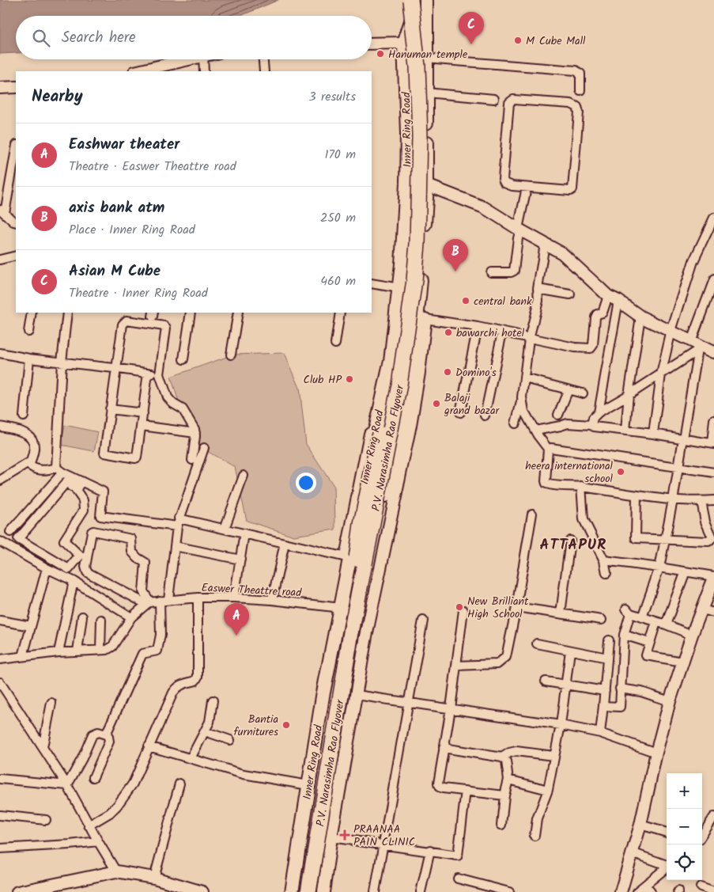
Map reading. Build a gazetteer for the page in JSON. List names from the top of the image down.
{
  "streets": {
    "highway": ["P.V. Narasimha Rao Flyover"],
    "main road": ["Inner Ring Road"],
    "street": ["Easwer Theattre road"]
  },
  "crossings": [
    ["Inner Ring Road", "Easwer Theattre road"]
  ],
  "districts": ["ATTAPUR"],
  "places": {
    "other": [
      "M Cube Mall",
      "Hanuman temple",
      "central bank",
      "bawarchi hotel",
      "Domino's",
      "Club HP",
      "Balaji grand bazar",
      "heera international school",
      "New Brilliant High School",
      "Bantia furnitures"
    ],
    "health": ["PRAANAA PAIN CLINIC"]
  },
  "page": {
    "pins": ["C", "B", "A"],
    "search": "Search here",
    "heading": ["Nearby", "3 results"],
    "list": [
      {
        "mark": "A",
        "name": "Eashwar theater",
        "note": "Theatre · Easwer Theattre road",
        "value": "170 m"
      },
      {
        "mark": "B",
        "name": "axis bank atm",
        "note": "Place · Inner Ring Road",
        "value": "250 m"
      },
      {
        "mark": "C",
        "name": "Asian M Cube",
        "note": "Theatre · Inner Ring Road",
        "value": "460 m"
      }
    ],
    "map_buttons": ["+", "−"]
  }
}
